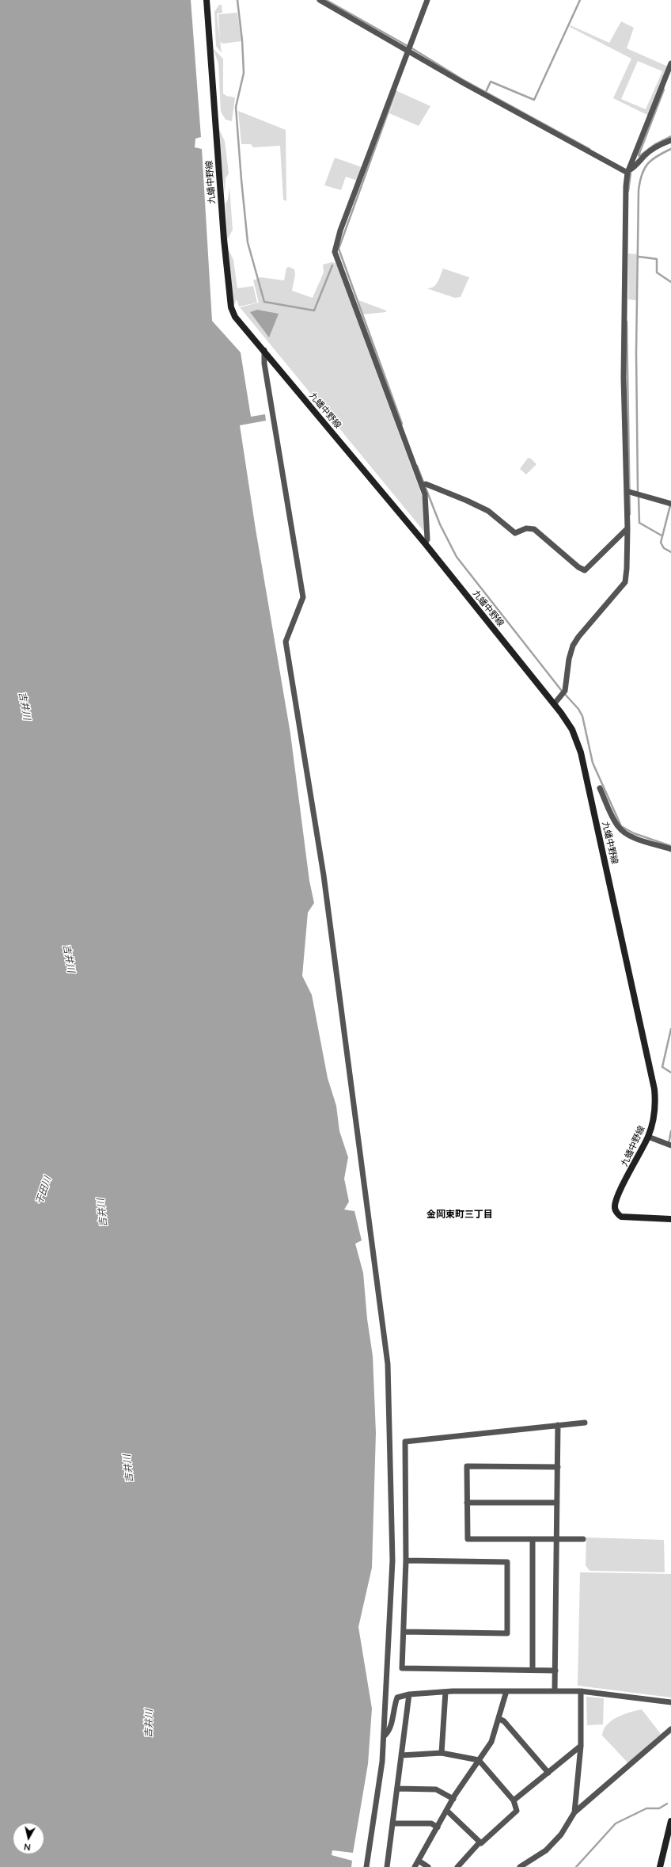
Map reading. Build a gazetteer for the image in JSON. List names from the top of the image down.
{
  "streets": {
    "main road": ["九蟠中野線"]
  },
  "districts": ["金岡東町三丁目"],
  "water": ["吉井川", "干田川"],
  "north": "bottom"
}
